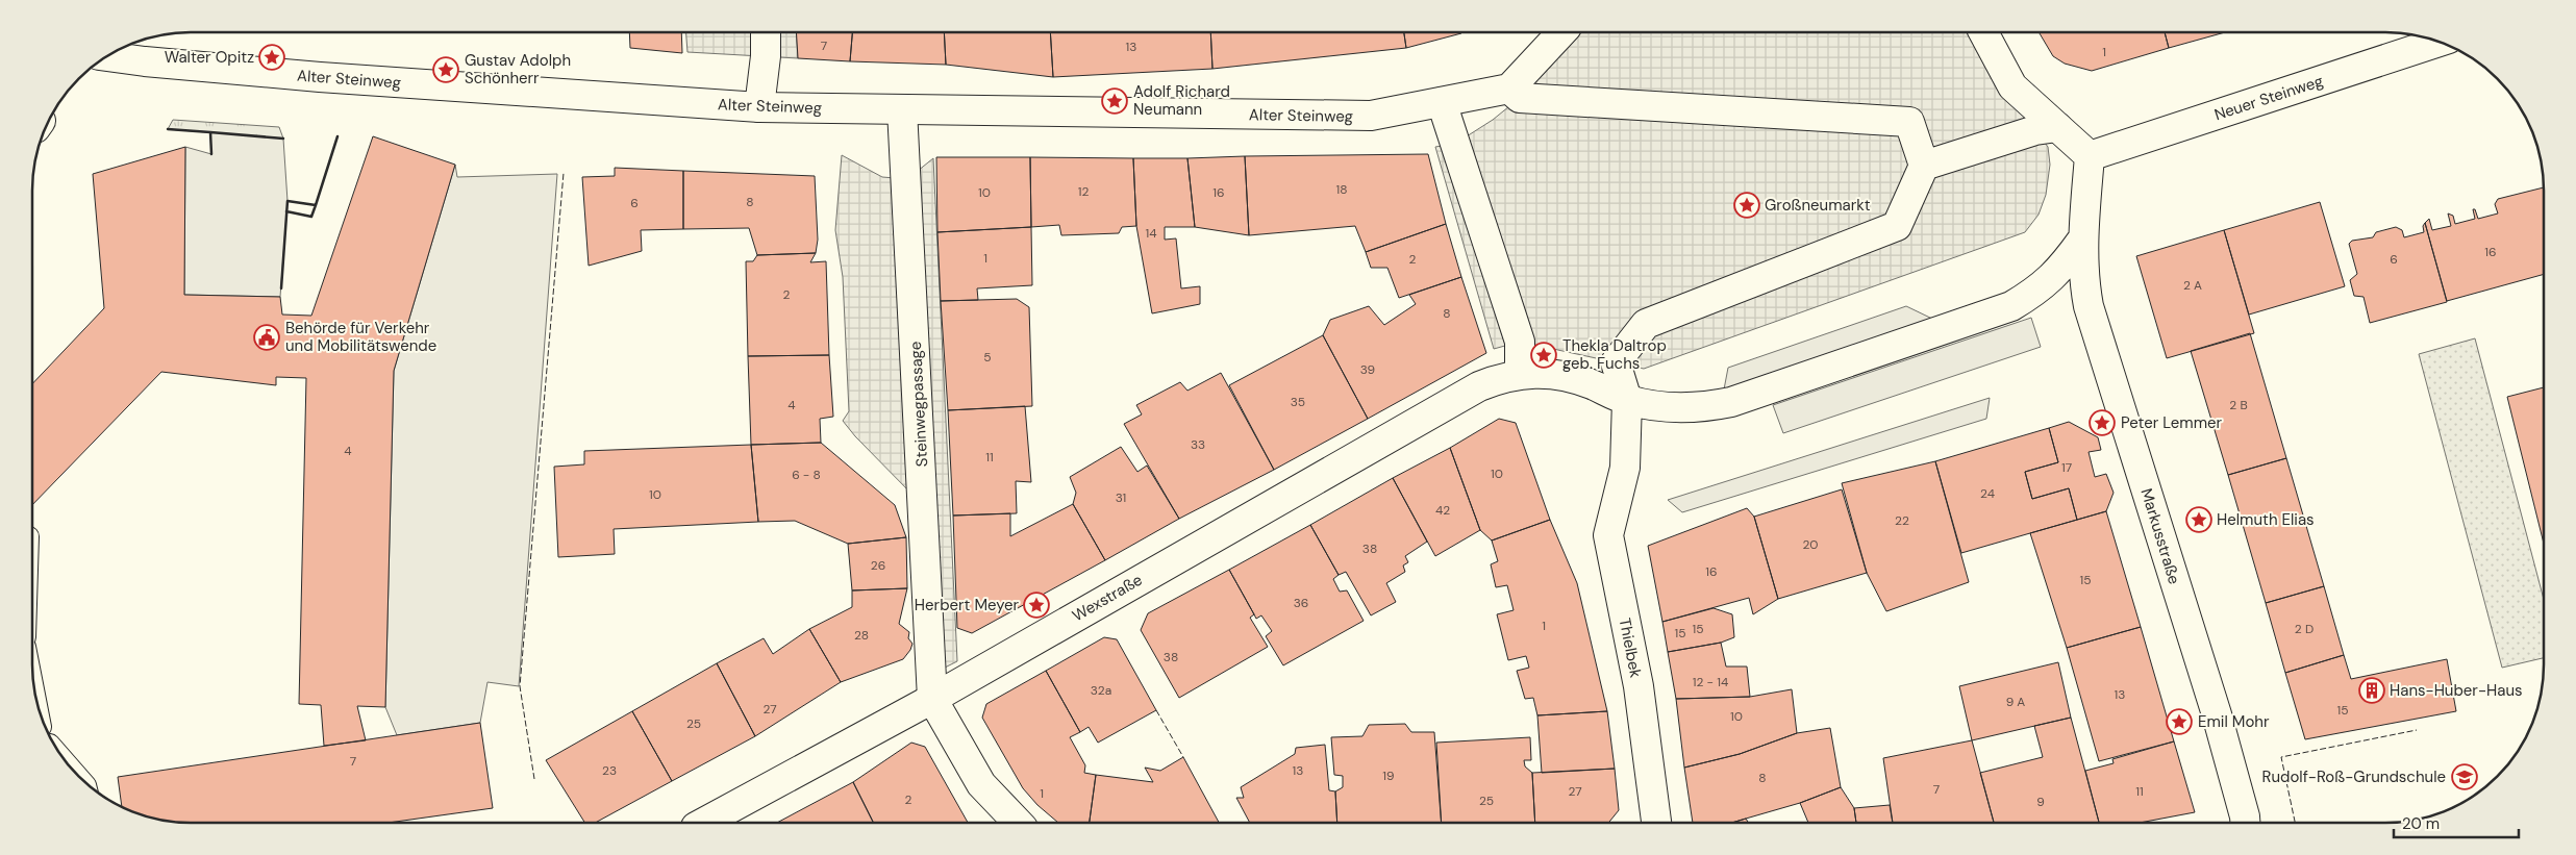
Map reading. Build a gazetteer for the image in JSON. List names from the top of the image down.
{
  "streets": {
    "street": [
      "Alter Steinweg",
      "Neuer Steinweg",
      "Steinwegpassage",
      "Markusstraße",
      "Wexstraße",
      "Thielbek"
    ]
  },
  "crossings": [
    ["Alter Steinweg", "Steinwegpassage"],
    ["Steinwegpassage", "Wexstraße"]
  ],
  "places": {
    "place": [
      "Walter Opitz",
      "Gustav Adolph Schönherr",
      "Adolf Richard Neumann",
      "Großneumarkt",
      "Thekla Daltrop geb. Fuchs",
      "Peter Lemmer",
      "Helmuth Elias",
      "Herbert Meyer",
      "Emil Mohr"
    ],
    "public building": ["Behörde für Verkehr und Mobilitätswende"],
    "building": ["Hans-Huber-Haus"],
    "school or university": ["Rudolf-Roß-Grundschule"]
  },
  "house_numbers": [
    "7",
    "13",
    "1",
    "18",
    "12",
    "10",
    "16",
    "8",
    "6",
    "14",
    "16",
    "1",
    "2",
    "6",
    "2 A",
    "2",
    "8",
    "5",
    "39",
    "35",
    "4",
    "2 B",
    "33",
    "4",
    "11",
    "17",
    "10",
    "6 - 8",
    "24",
    "10",
    "31",
    "42",
    "22",
    "20",
    "38",
    "26",
    "16",
    "15",
    "36",
    "1",
    "15",
    "2 D",
    "15",
    "28",
    "38",
    "12 - 14",
    "32a",
    "13",
    "9 A",
    "27",
    "15",
    "10",
    "25",
    "7",
    "23",
    "13",
    "19",
    "8",
    "7",
    "27",
    "11",
    "1",
    "2",
    "25",
    "9"
  ],
  "scale_bar": "20 m"
}
